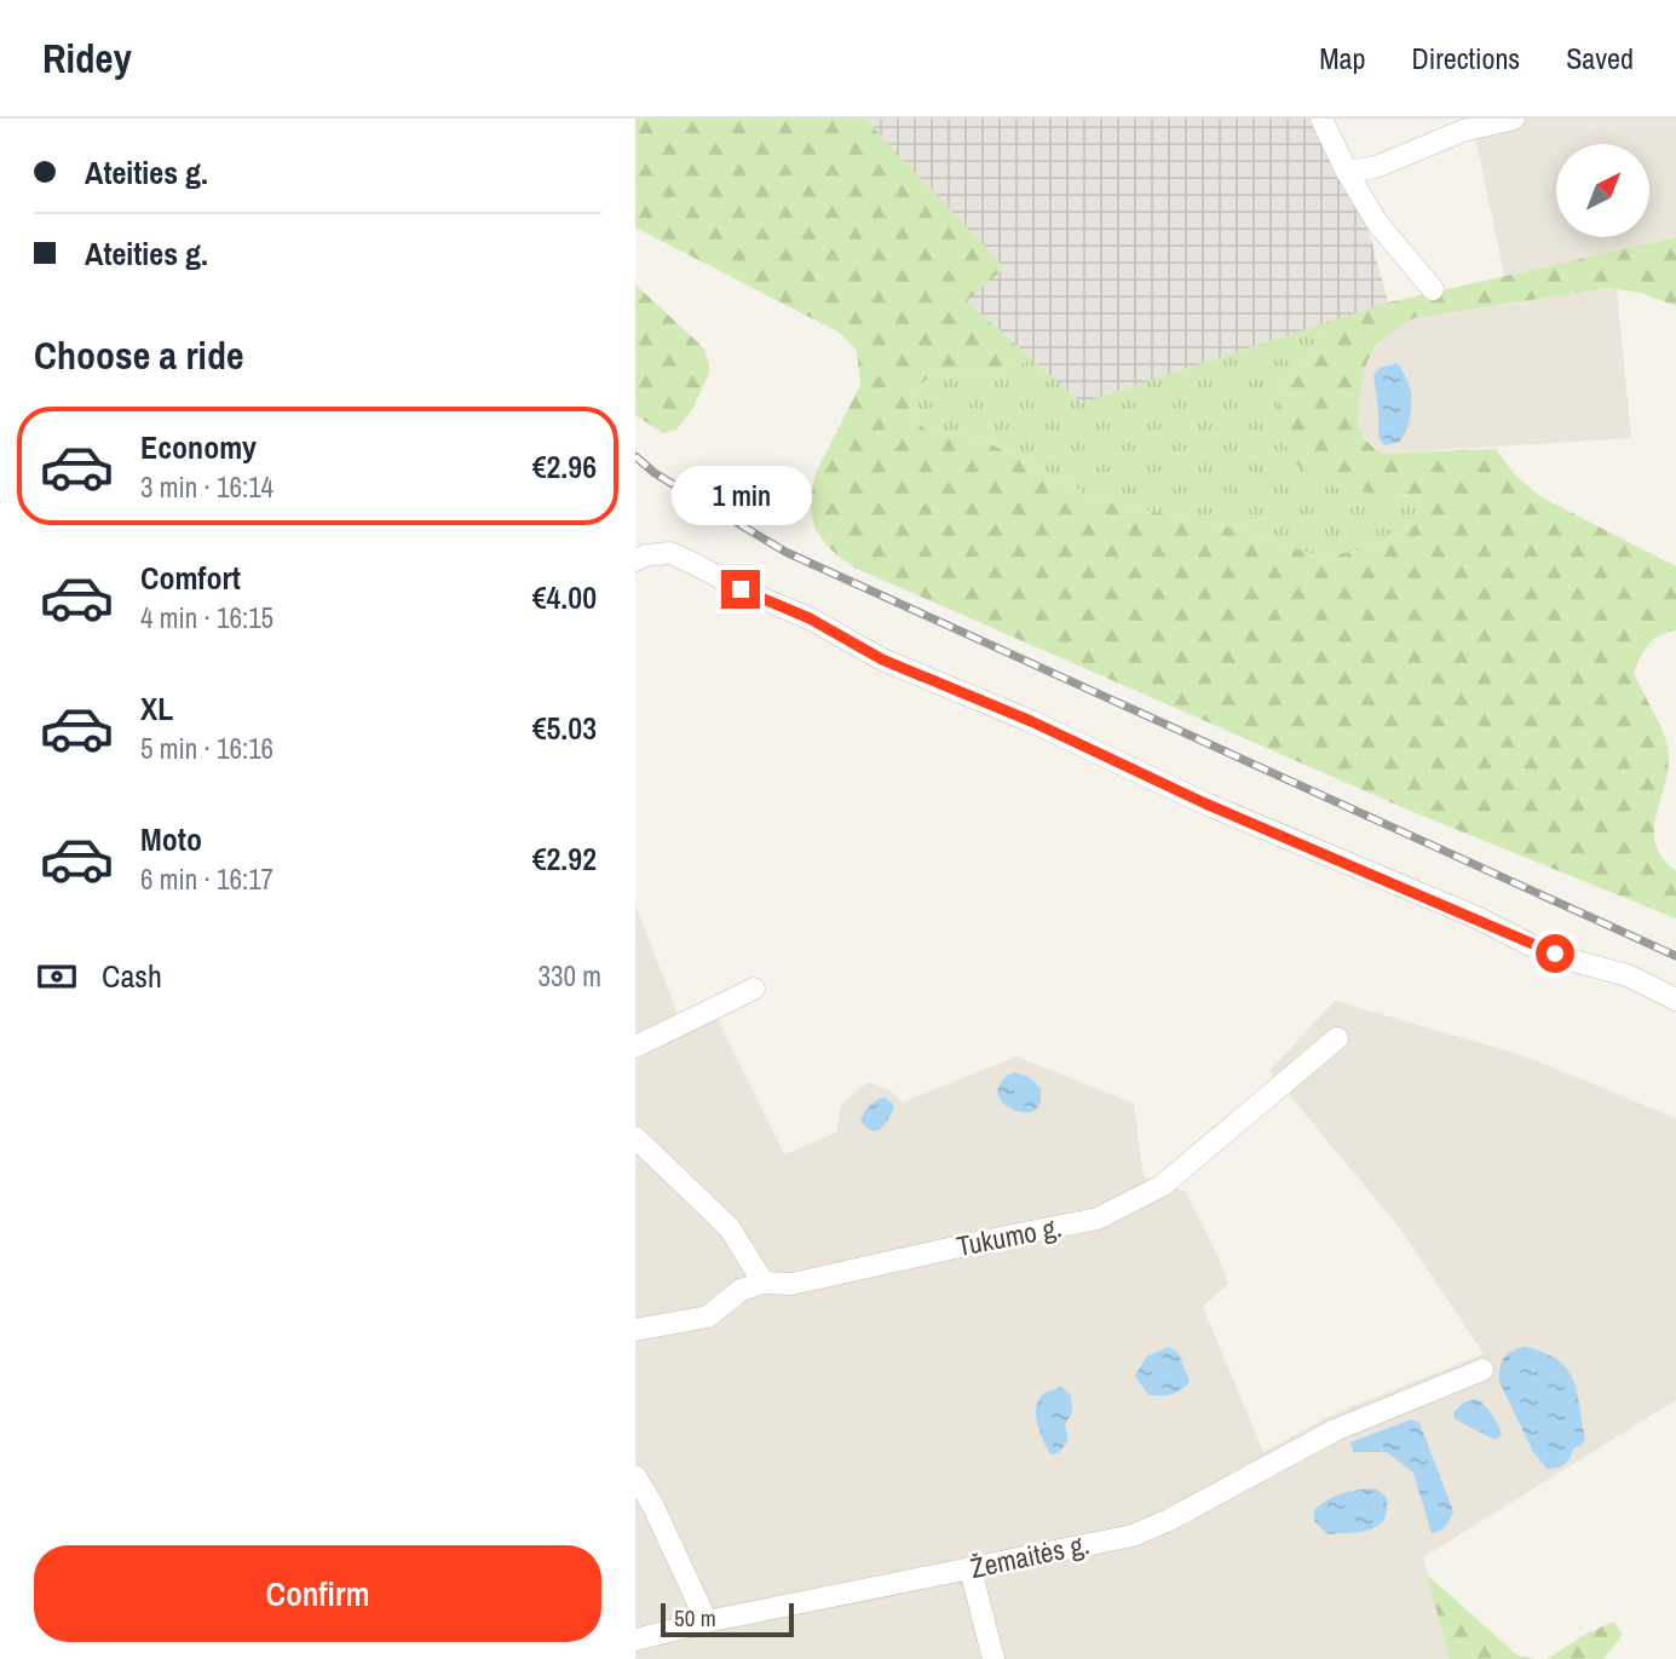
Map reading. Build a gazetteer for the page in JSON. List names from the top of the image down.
{
  "streets": {
    "street": ["Tukumo g.", "Žemaitės g."]
  },
  "scale_bar": "50 m",
  "north": "top right",
  "page": {
    "header": "Ridey",
    "nav": ["Map", "Directions", "Saved"],
    "banner": ["Ateities g.", "Ateities g."],
    "heading": "Choose a ride",
    "list": [
      {
        "name": "Economy",
        "note": "3 min · 16:14",
        "value": "€2.96"
      },
      {
        "name": "Comfort",
        "note": "4 min · 16:15",
        "value": "€4.00"
      },
      {
        "name": "XL",
        "note": "5 min · 16:16",
        "value": "€5.03"
      },
      {
        "name": "Moto",
        "note": "6 min · 16:17",
        "value": "€2.92"
      }
    ],
    "bubble": "1 min",
    "pay": ["Cash", "330 m"],
    "buttons": "Confirm",
    "scale": "50 m"
  }
}
